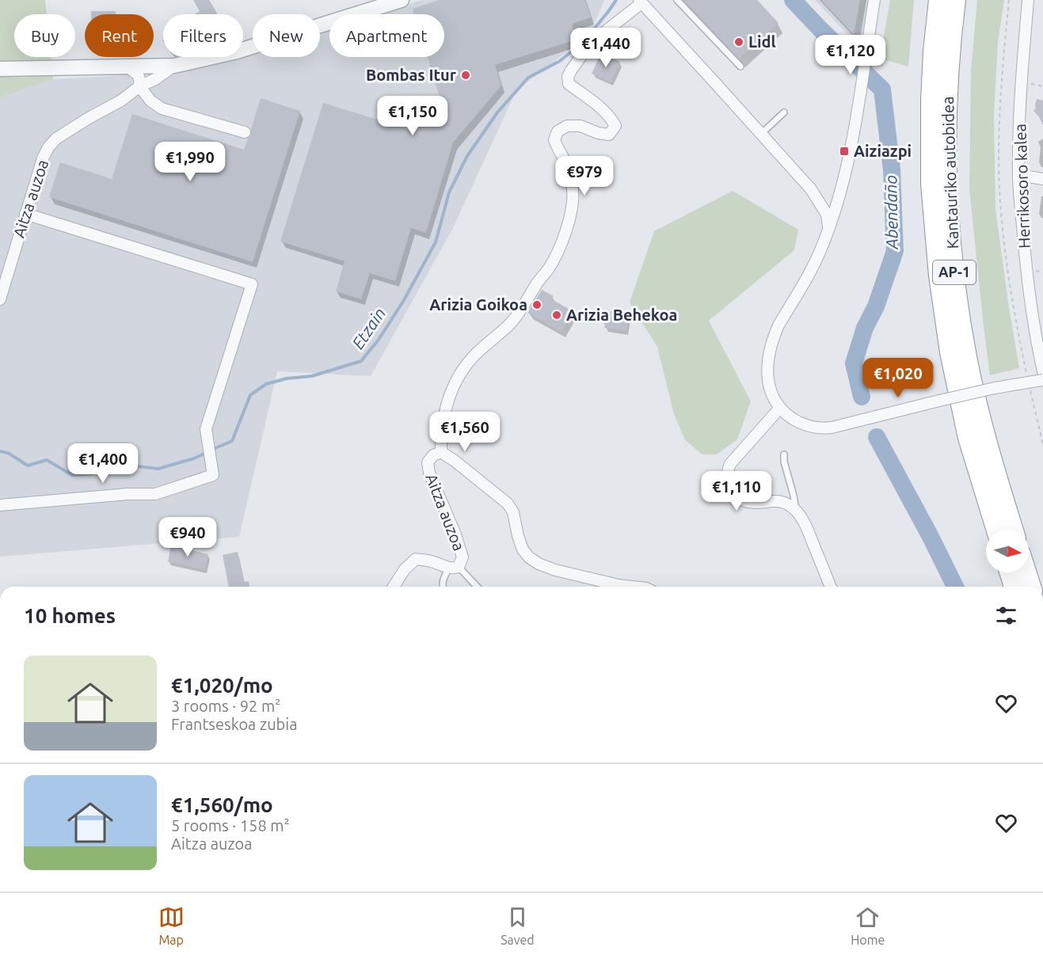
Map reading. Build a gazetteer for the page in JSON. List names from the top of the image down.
{
  "streets": {
    "highway": ["Kantauriko autobidea", "AP-1"],
    "street": ["Herrikosoro kalea", "Aitza auzoa"]
  },
  "water": ["Abendaño", "Etzain"],
  "places": {
    "other": [
      "Lidl",
      "Bombas Itur",
      "Arizia Goikoa",
      "Arizia Behekoa"
    ],
    "transit": ["Aiziazpi"]
  },
  "north": "right",
  "page": {
    "chip": [
      "Buy",
      "Rent",
      "Filters",
      "New",
      "Apartment"
    ],
    "price": [
      "€1,440",
      "€1,120",
      "€1,150",
      "€1,990",
      "€979",
      "€1,020",
      "€1,560",
      "€1,400",
      "€1,110",
      "€940"
    ],
    "heading": "10 homes",
    "list": [
      {
        "name": "€1,020/mo",
        "note": "3 rooms · 92 m² · Frantseskoa zubia"
      },
      {
        "name": "€1,560/mo",
        "note": "5 rooms · 158 m² · Aitza auzoa"
      }
    ],
    "tabs": ["Map", "Saved", "Home"]
  }
}
